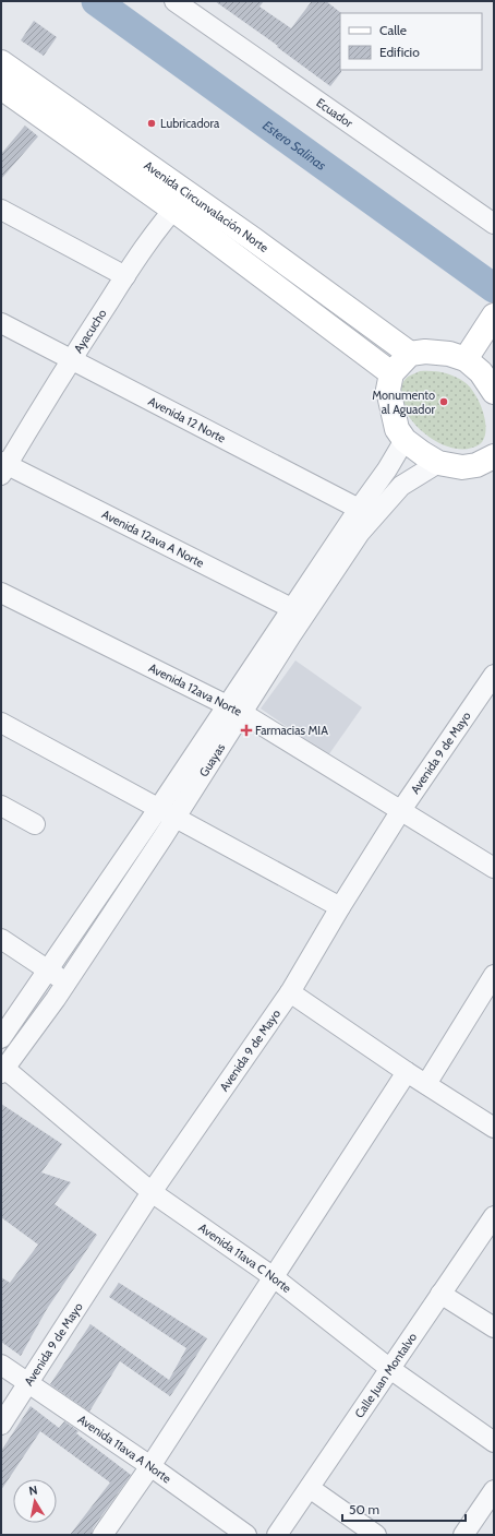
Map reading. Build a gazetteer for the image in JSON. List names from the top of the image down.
{
  "streets": {
    "main road": ["Avenida Circunvalación Norte"],
    "street": [
      "Ecuador",
      "Ayacucho",
      "Avenida 12 Norte",
      "Avenida 12ava A Norte",
      "Avenida 12ava Norte",
      "Avenida 9 de Mayo",
      "Guayas",
      "Avenida 11ava C Norte",
      "Calle Juan Montalvo",
      "Avenida 11ava A Norte"
    ]
  },
  "crossings": [
    ["Avenida Circunvalación Norte", "Ayacucho"],
    ["Ayacucho", "Avenida 12 Norte"],
    ["Ayacucho", "Avenida 12ava A Norte"],
    ["Avenida 12 Norte", "Guayas"],
    ["Avenida 12ava A Norte", "Guayas"],
    ["Avenida 12ava Norte", "Avenida 9 de Mayo"],
    ["Avenida 12ava Norte", "Guayas"],
    ["Avenida 9 de Mayo", "Avenida 11ava C Norte"],
    ["Avenida 9 de Mayo", "Avenida 11ava A Norte"],
    ["Guayas", "Avenida 11ava C Norte"],
    ["Avenida 11ava C Norte", "Calle Juan Montalvo"]
  ],
  "water": ["Estero Salinas"],
  "places": {
    "other": ["Lubricadora", "Monumento al Aguador"],
    "health": ["Farmacias MIA"]
  },
  "legend": ["Calle", "Edificio"],
  "scale_bar": "50 m",
  "north": "top"
}
